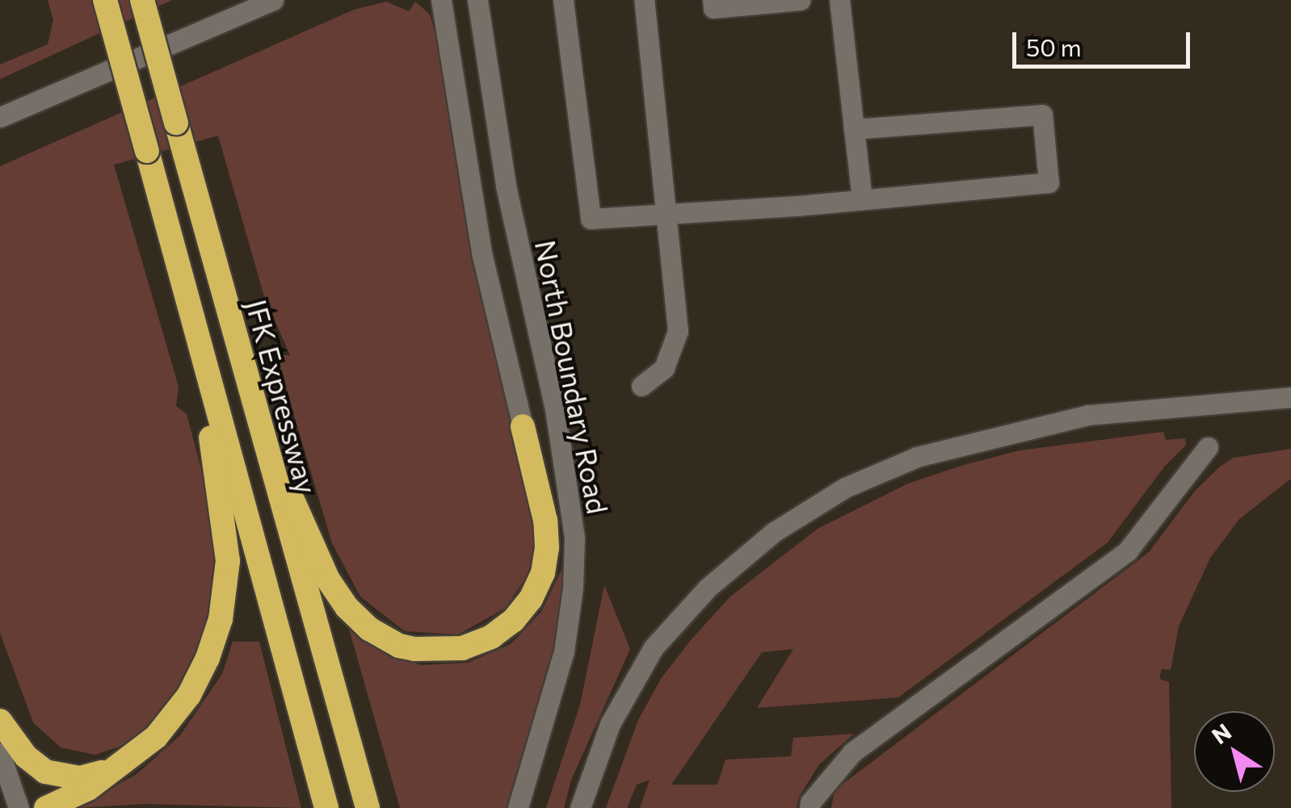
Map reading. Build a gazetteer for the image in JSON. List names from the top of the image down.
{
  "streets": {
    "highway": ["JFK Expressway"],
    "street": ["North Boundary Road"]
  },
  "scale_bar": "50 m",
  "north": "top left"
}
